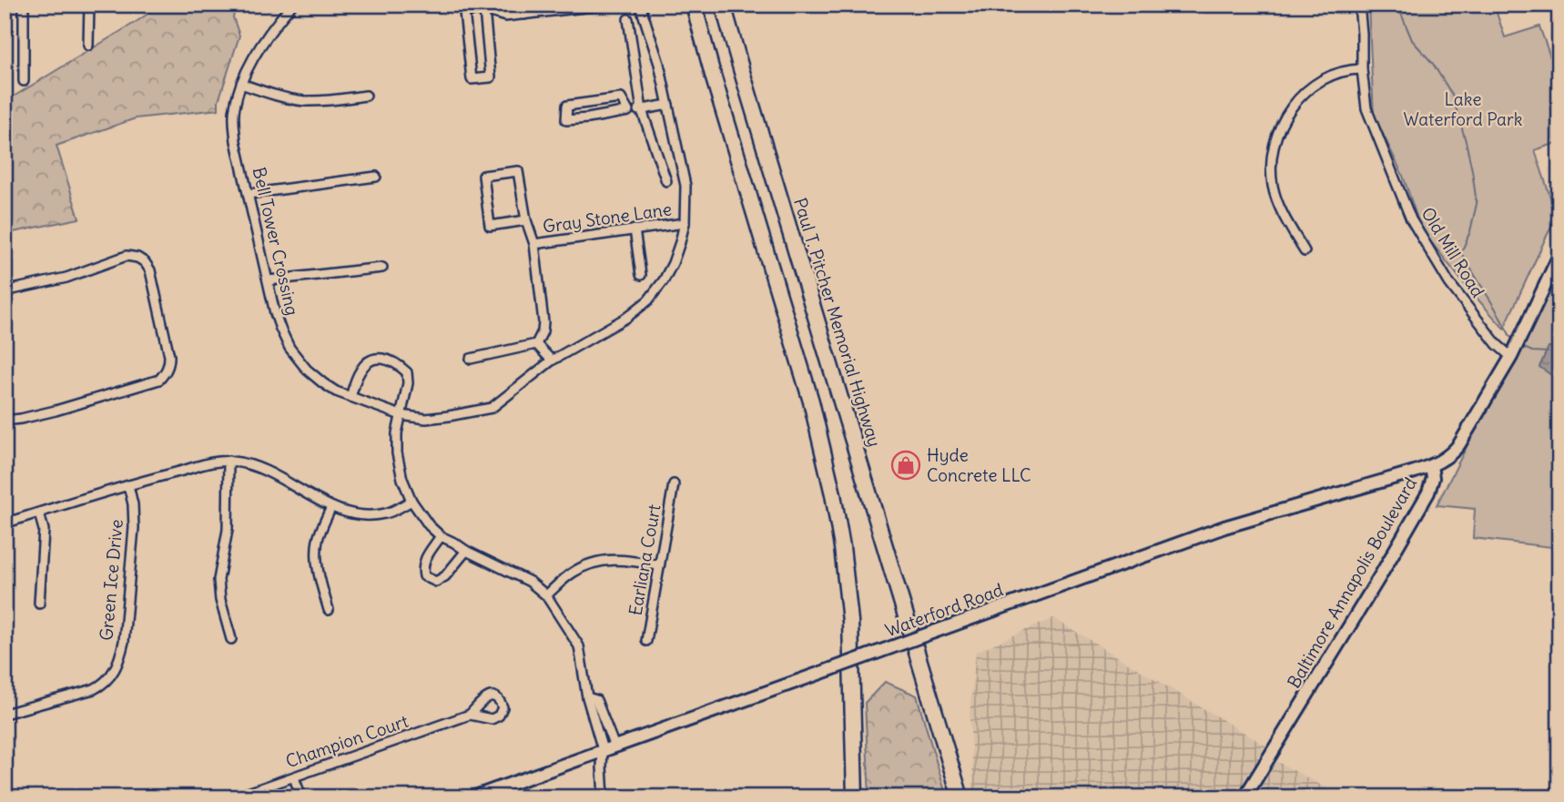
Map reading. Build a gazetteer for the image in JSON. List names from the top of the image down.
{
  "streets": {
    "highway": ["Paul T. Pitcher Memorial Highway"],
    "main road": ["Baltimore Annapolis Boulevard", "Waterford Road"],
    "street": [
      "Gray Stone Lane",
      "Bell Tower Crossing",
      "Old Mill Road",
      "Earliana Court",
      "Green Ice Drive",
      "Champion Court"
    ]
  },
  "crossings": [
    ["Gray Stone Lane", "Bell Tower Crossing"],
    ["Old Mill Road", "Baltimore Annapolis Boulevard"],
    ["Baltimore Annapolis Boulevard", "Waterford Road"]
  ],
  "parks": ["Lake Waterford Park"],
  "places": {
    "shop": ["Hyde Concrete LLC"]
  }
}
